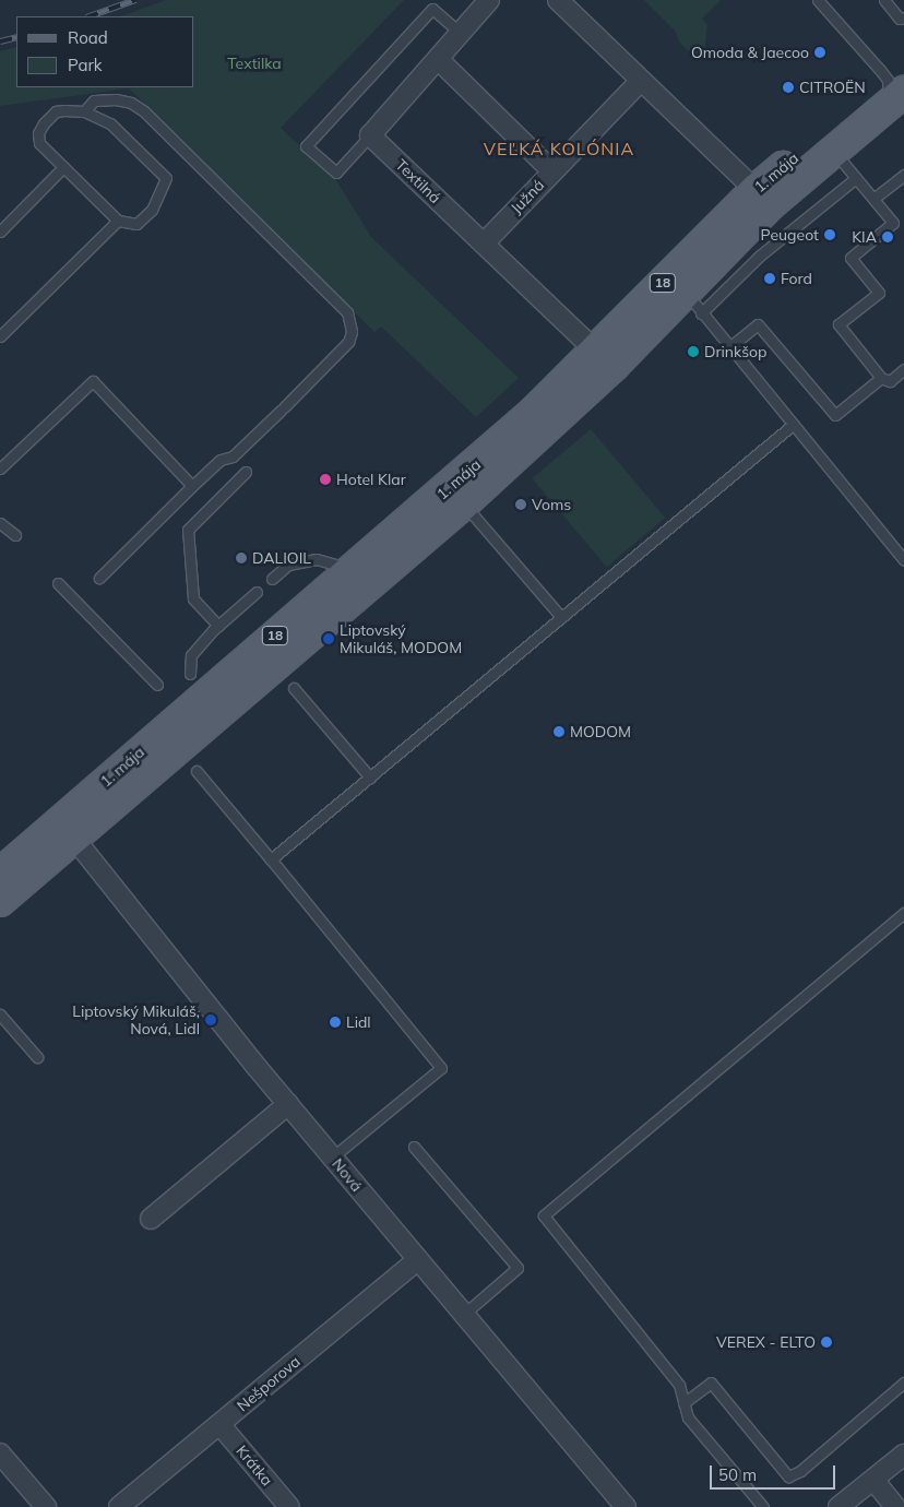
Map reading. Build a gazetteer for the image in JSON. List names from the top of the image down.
{
  "streets": {
    "main road": ["1. mája", "18"],
    "street": [
      "Textilná",
      "Južná",
      "Nová",
      "Nešporova",
      "Krátka"
    ]
  },
  "crossings": [
    ["1. mája", "Textilná"],
    ["1. mája", "Nová"],
    ["Textilná", "Južná"],
    ["Nová", "Nešporova"],
    ["Nešporova", "Krátka"]
  ],
  "districts": ["VEĽKÁ KOLÓNIA"],
  "parks": ["Textilka"],
  "places": [
    "Omoda & Jaecoo",
    "CITROËN",
    "Peugeot",
    "KIA",
    "Ford",
    "Drinkšop",
    "Hotel Klar",
    "Voms",
    "DALIOIL",
    "Liptovský Mikuláš, MODOM",
    "MODOM",
    "Liptovský Mikuláš, Nová, Lidl",
    "Lidl",
    "VEREX - ELTO"
  ],
  "legend": ["Road", "Park"],
  "scale_bar": "50 m"
}
